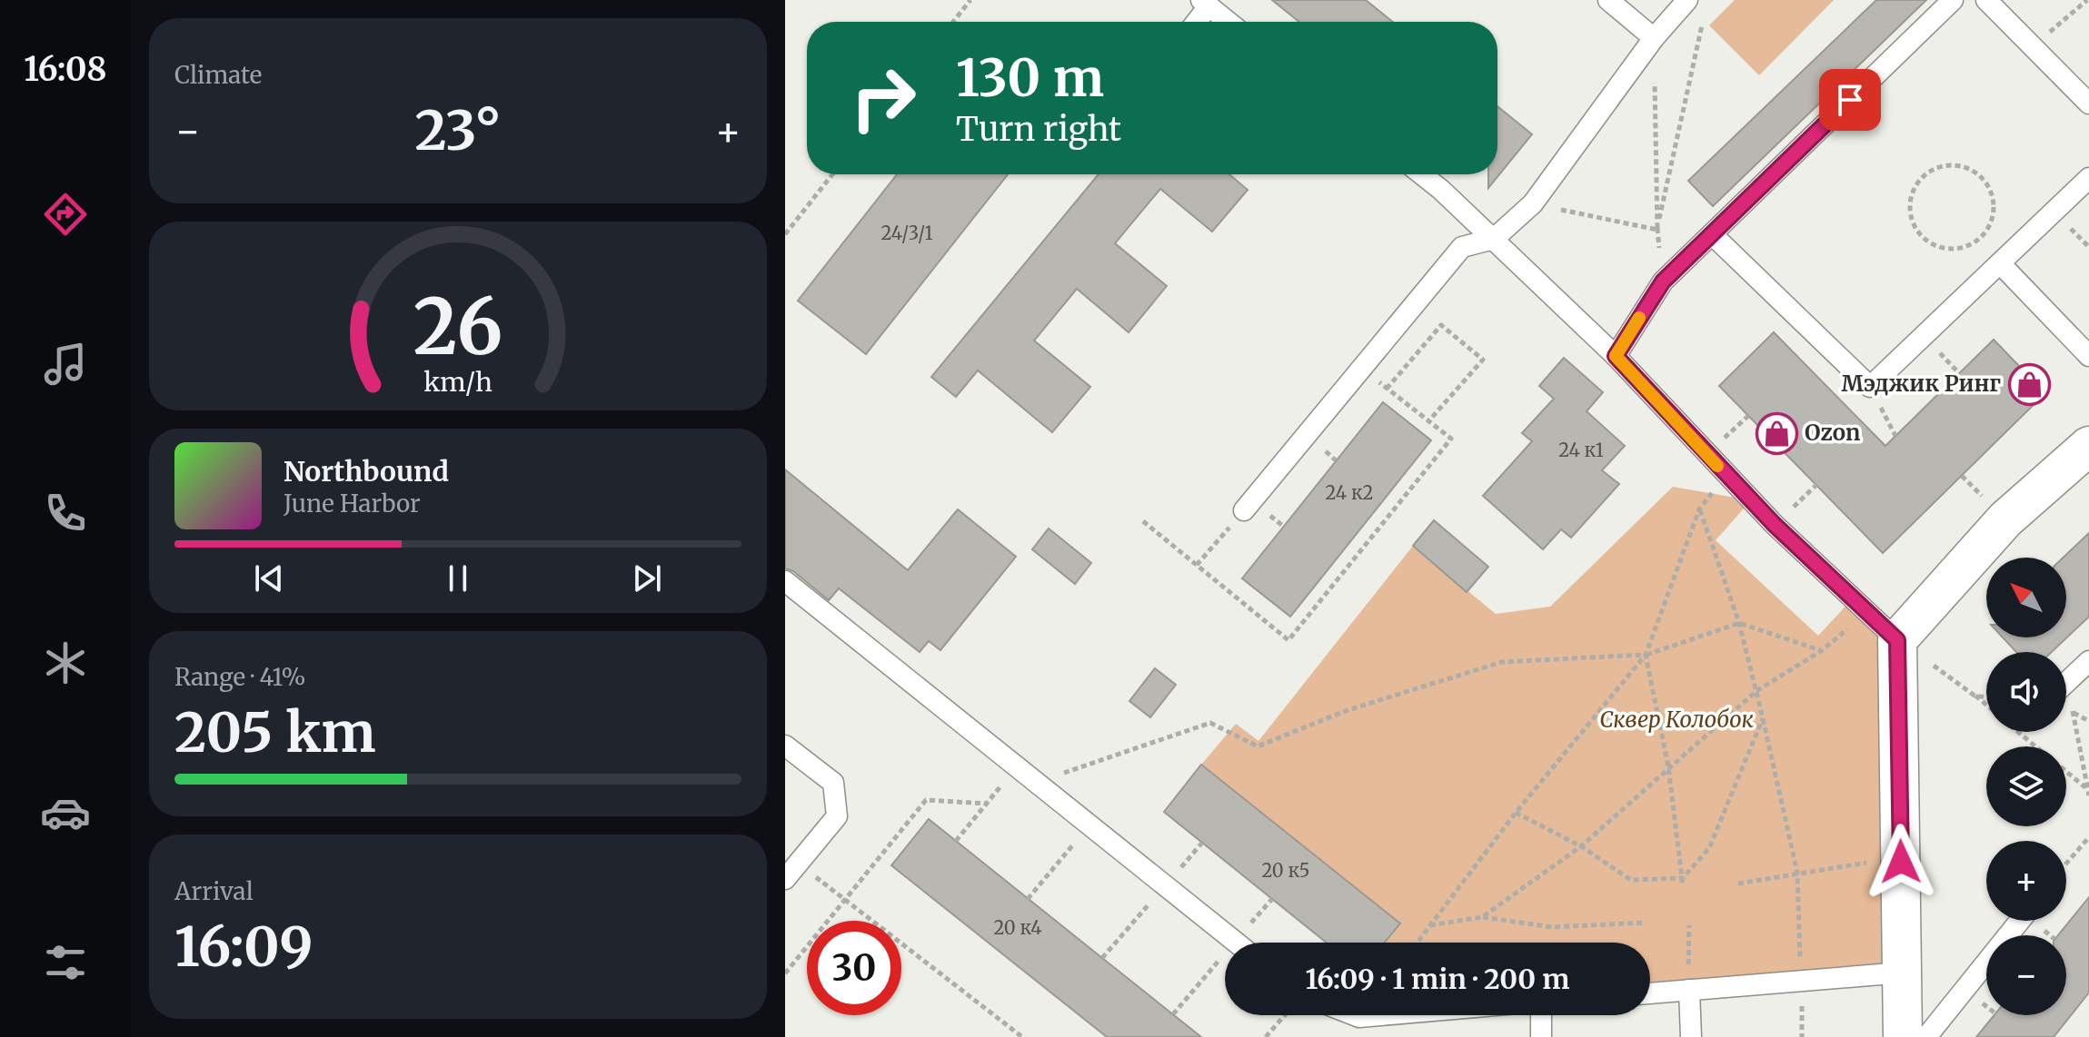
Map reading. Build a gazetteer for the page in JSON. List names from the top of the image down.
{
  "parks": ["Сквер Колобок"],
  "places": {
    "shop": ["Мэджик Ринг", "Ozon"]
  },
  "house_numbers": [
    "24/3/1",
    "24 к1",
    "24 к2",
    "20 к5",
    "20 к4"
  ],
  "north": "top left",
  "page": {
    "tabs": "16:08",
    "tile": [
      "Climate",
      ["Range · 41%", "205 km"],
      ["Arrival", "16:09"]
    ],
    "turn": ["130 m", "Turn right"],
    "heat": ["−", "23°", "+"],
    "song": ["Northbound", "June Harbor"],
    "map_buttons": ["+", "−"],
    "limit": "30",
    "trip": "16:09 · 1 min · 200 m",
    "gauge": ["26", "km/h"]
  }
}
